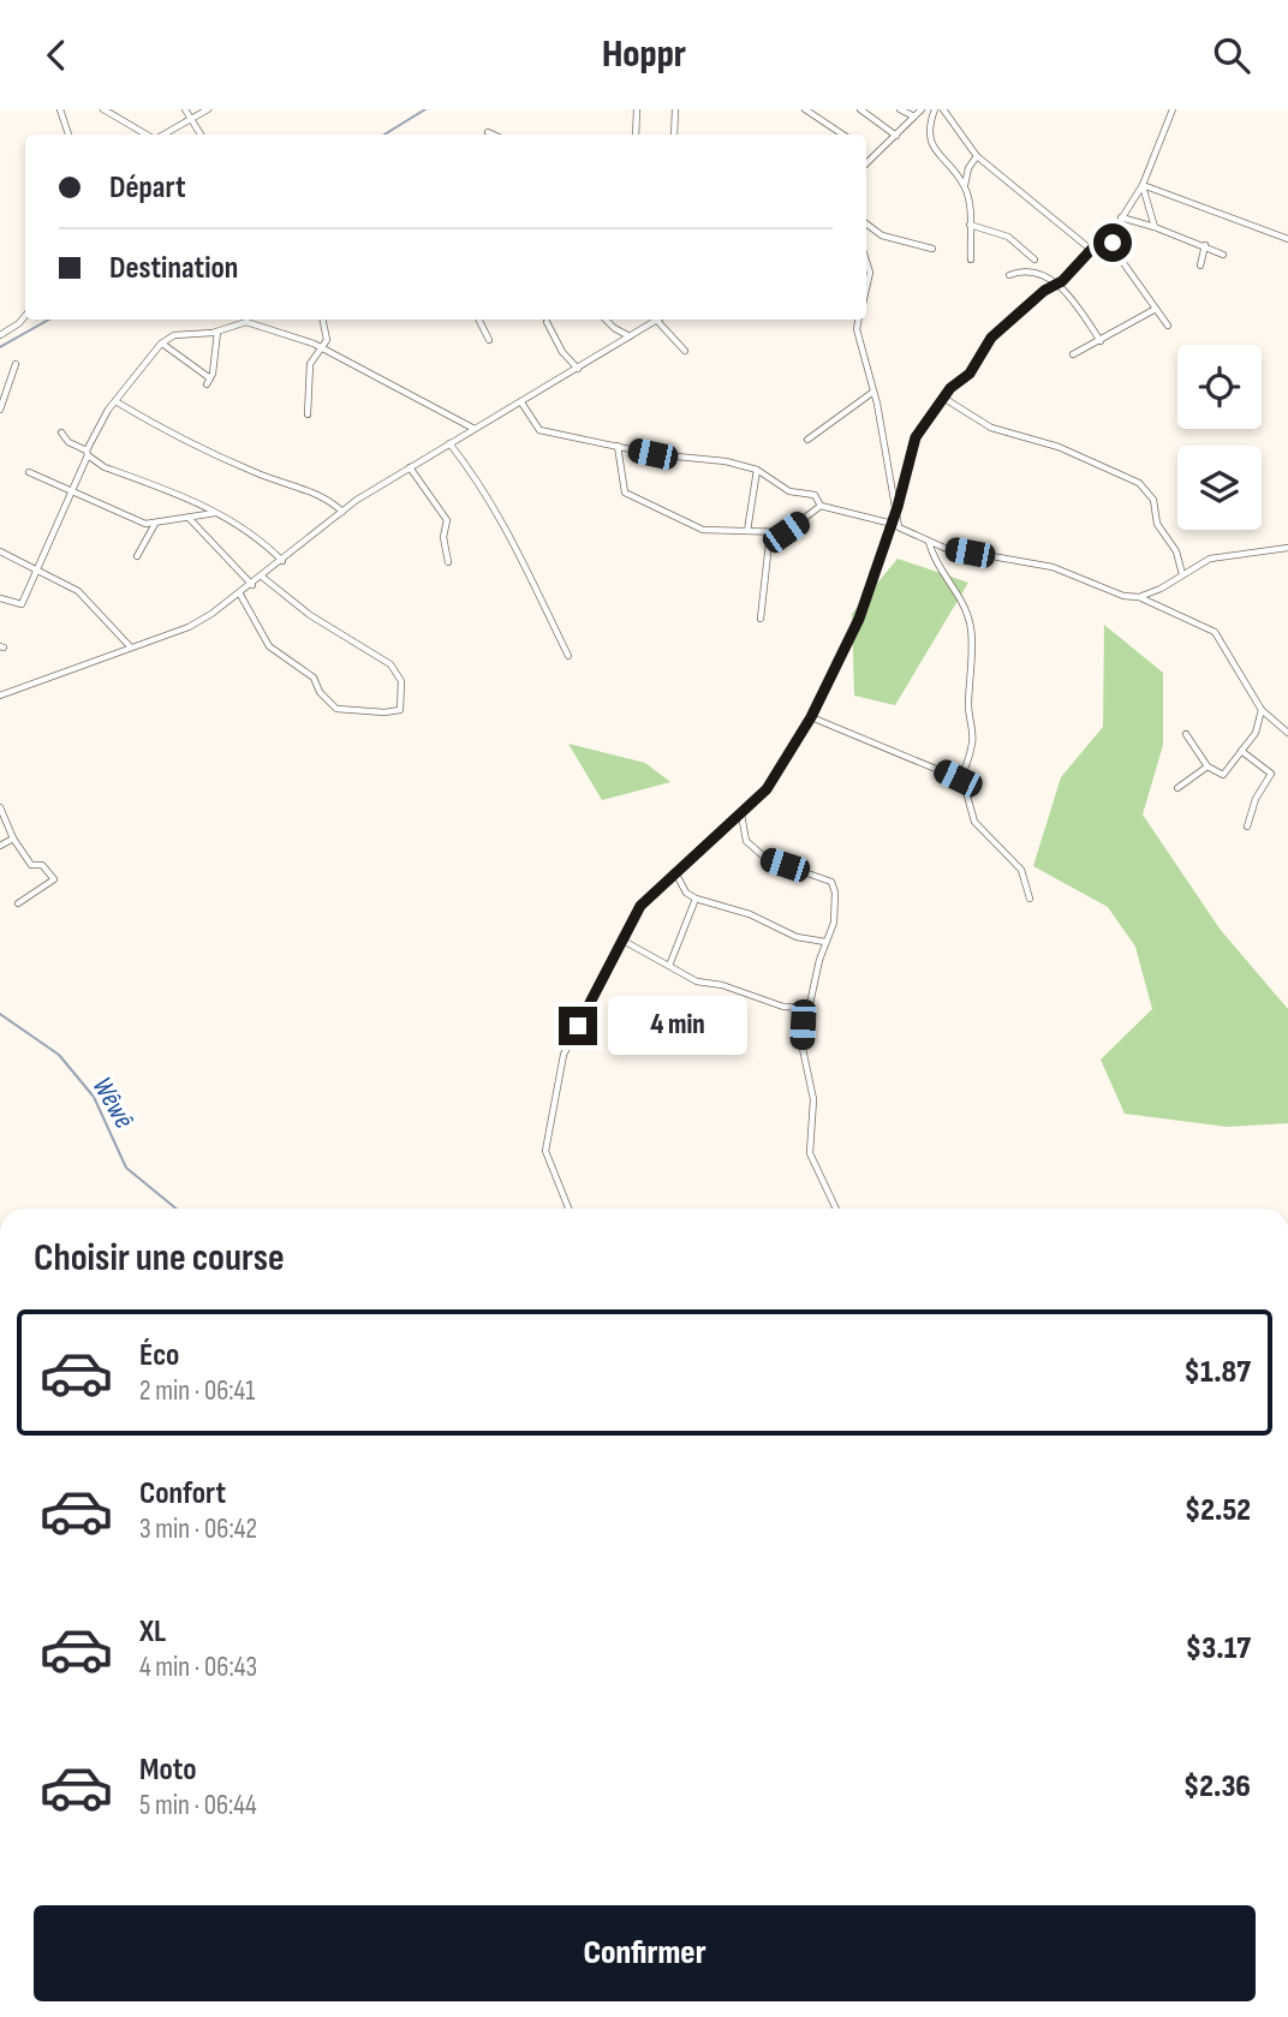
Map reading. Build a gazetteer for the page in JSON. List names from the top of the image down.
{
  "water": ["Wêwê"],
  "page": {
    "header": "Hoppr",
    "banner": ["Départ", "Destination"],
    "bubble": "4 min",
    "heading": "Choisir une course",
    "list": [
      {
        "name": "Éco",
        "note": "2 min · 06:41",
        "value": "$1.87"
      },
      {
        "name": "Confort",
        "note": "3 min · 06:42",
        "value": "$2.52"
      },
      {
        "name": "XL",
        "note": "4 min · 06:43",
        "value": "$3.17"
      },
      {
        "name": "Moto",
        "note": "5 min · 06:44",
        "value": "$2.36"
      }
    ],
    "buttons": "Confirmer"
  }
}
